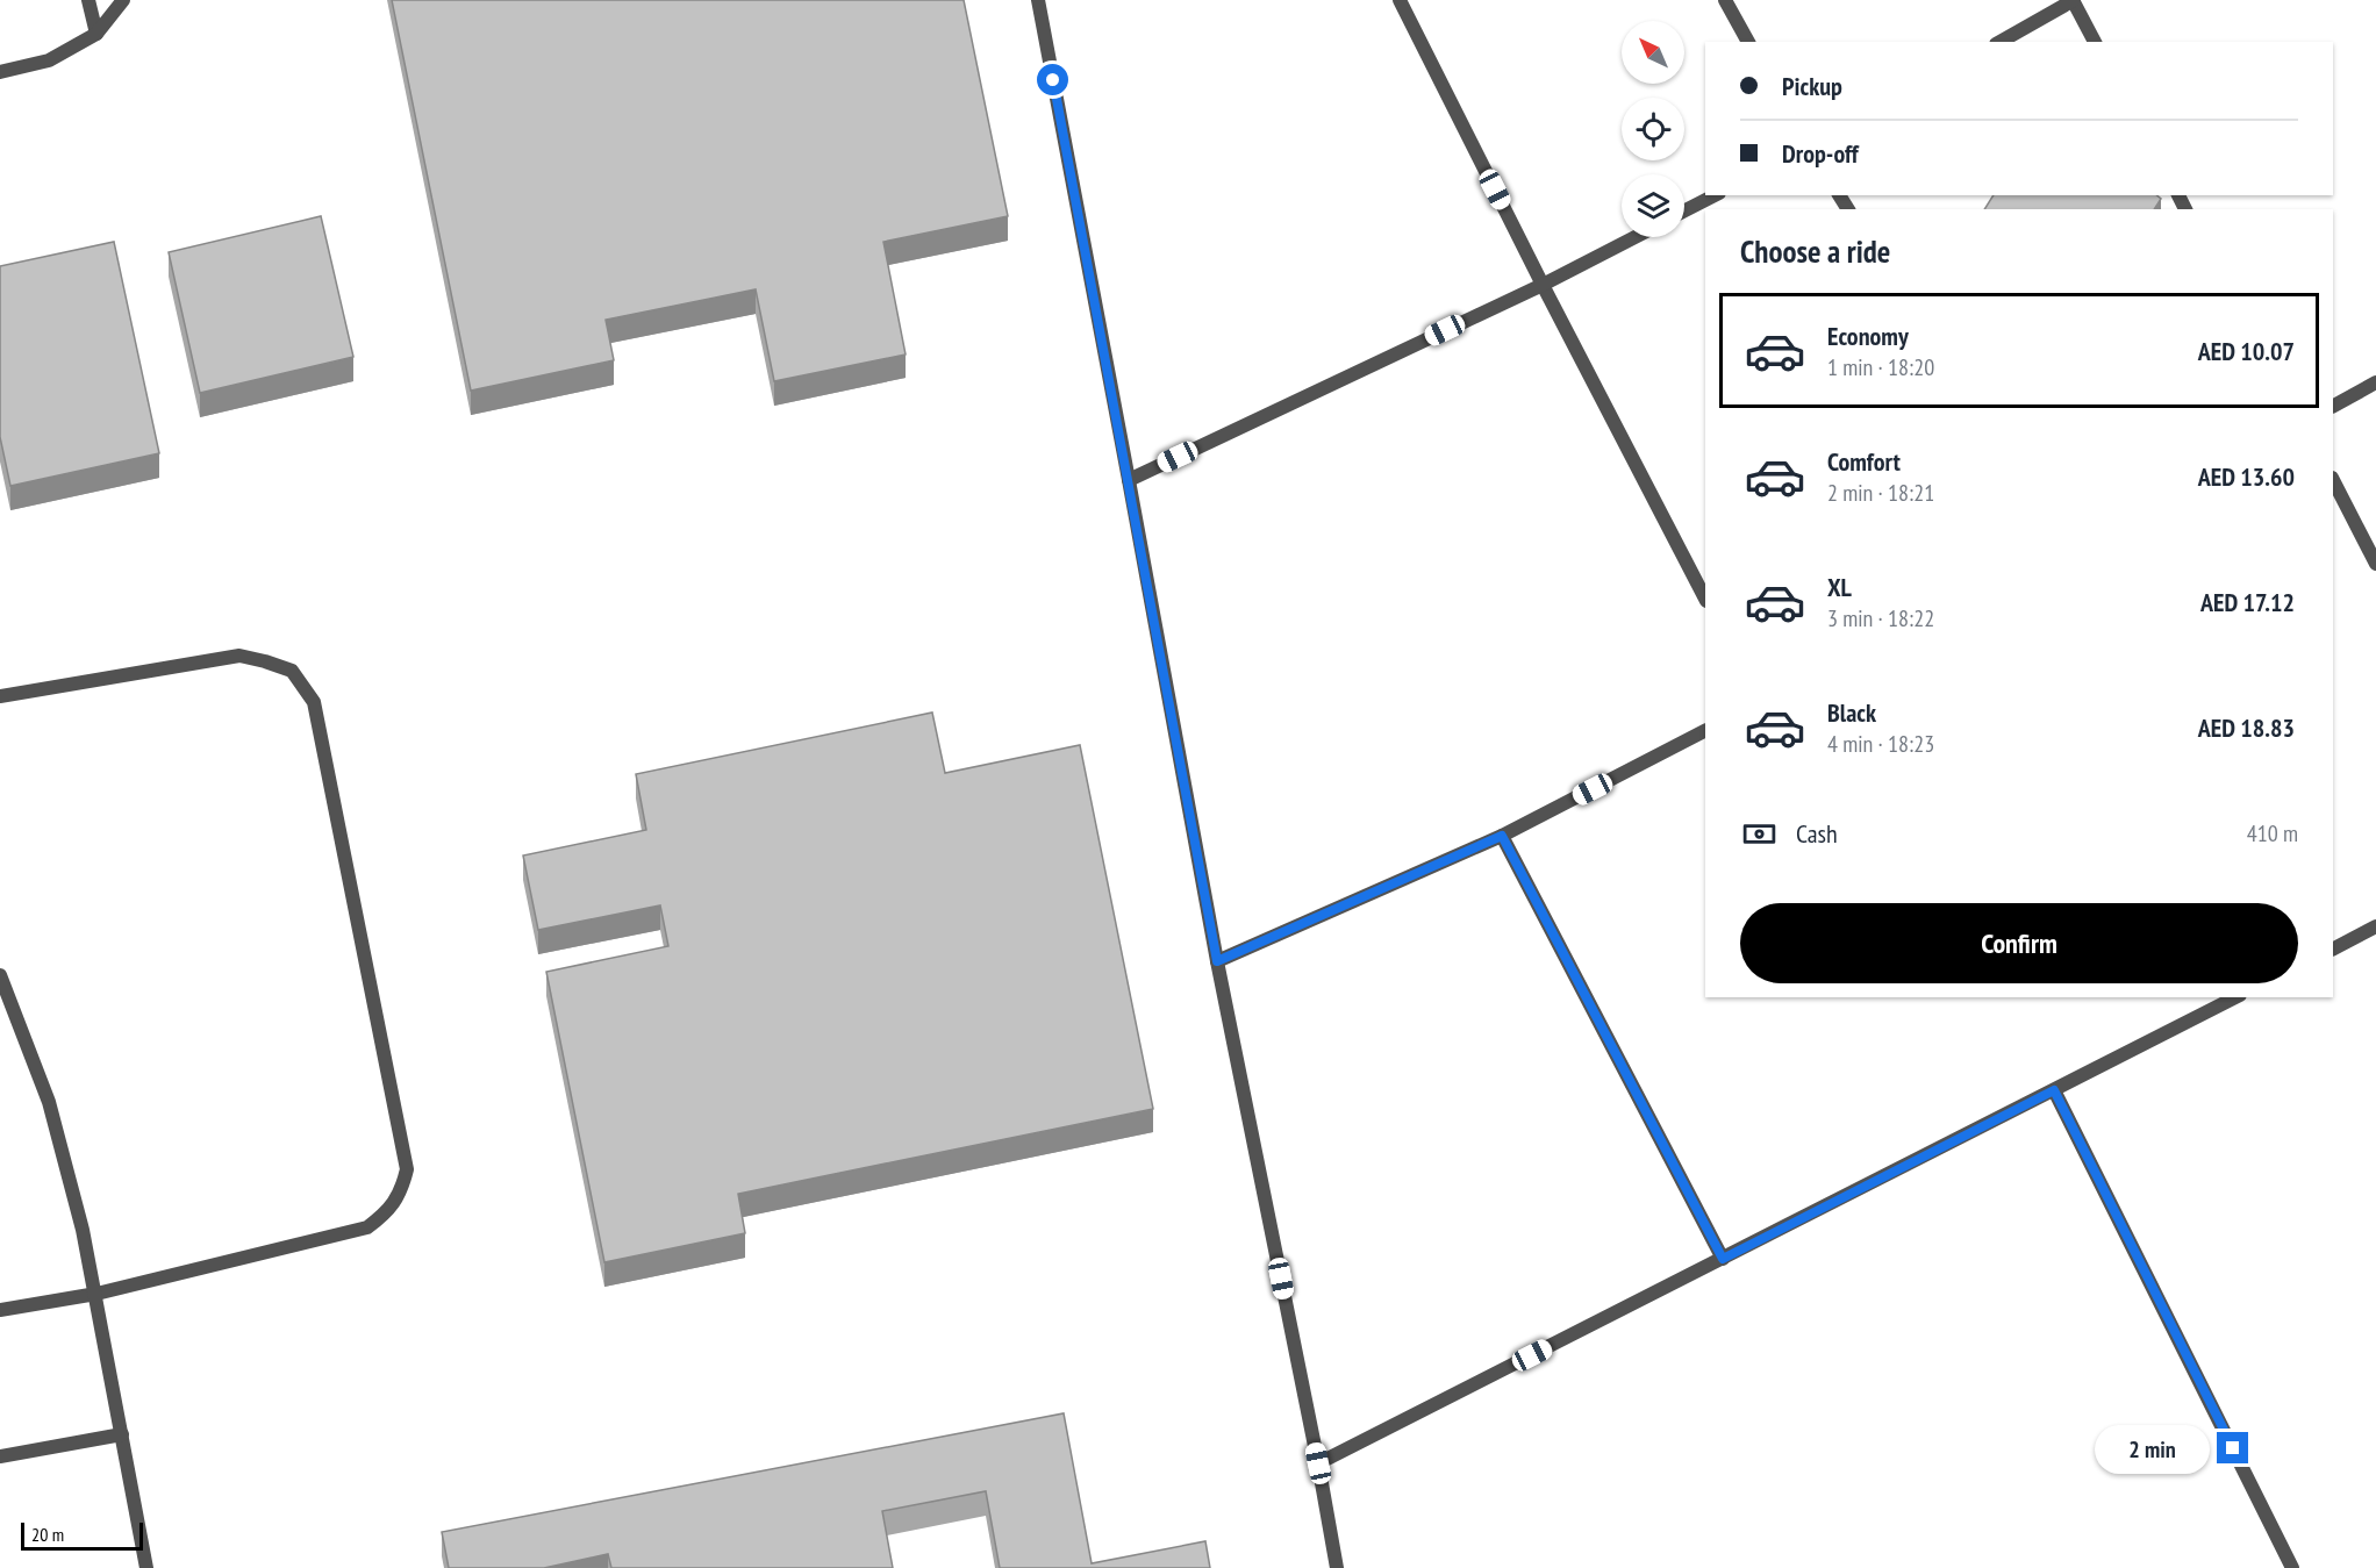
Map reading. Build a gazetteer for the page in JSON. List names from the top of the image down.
{
  "scale_bar": "20 m",
  "north": "top left",
  "page": {
    "banner": ["Pickup", "Drop-off"],
    "heading": "Choose a ride",
    "list": [
      {
        "name": "Economy",
        "note": "1 min · 18:20",
        "value": "AED 10.07"
      },
      {
        "name": "Comfort",
        "note": "2 min · 18:21",
        "value": "AED 13.60"
      },
      {
        "name": "XL",
        "note": "3 min · 18:22",
        "value": "AED 17.12"
      },
      {
        "name": "Black",
        "note": "4 min · 18:23",
        "value": "AED 18.83"
      }
    ],
    "pay": ["Cash", "410 m"],
    "buttons": "Confirm",
    "bubble": "2 min",
    "scale": "20 m"
  }
}
